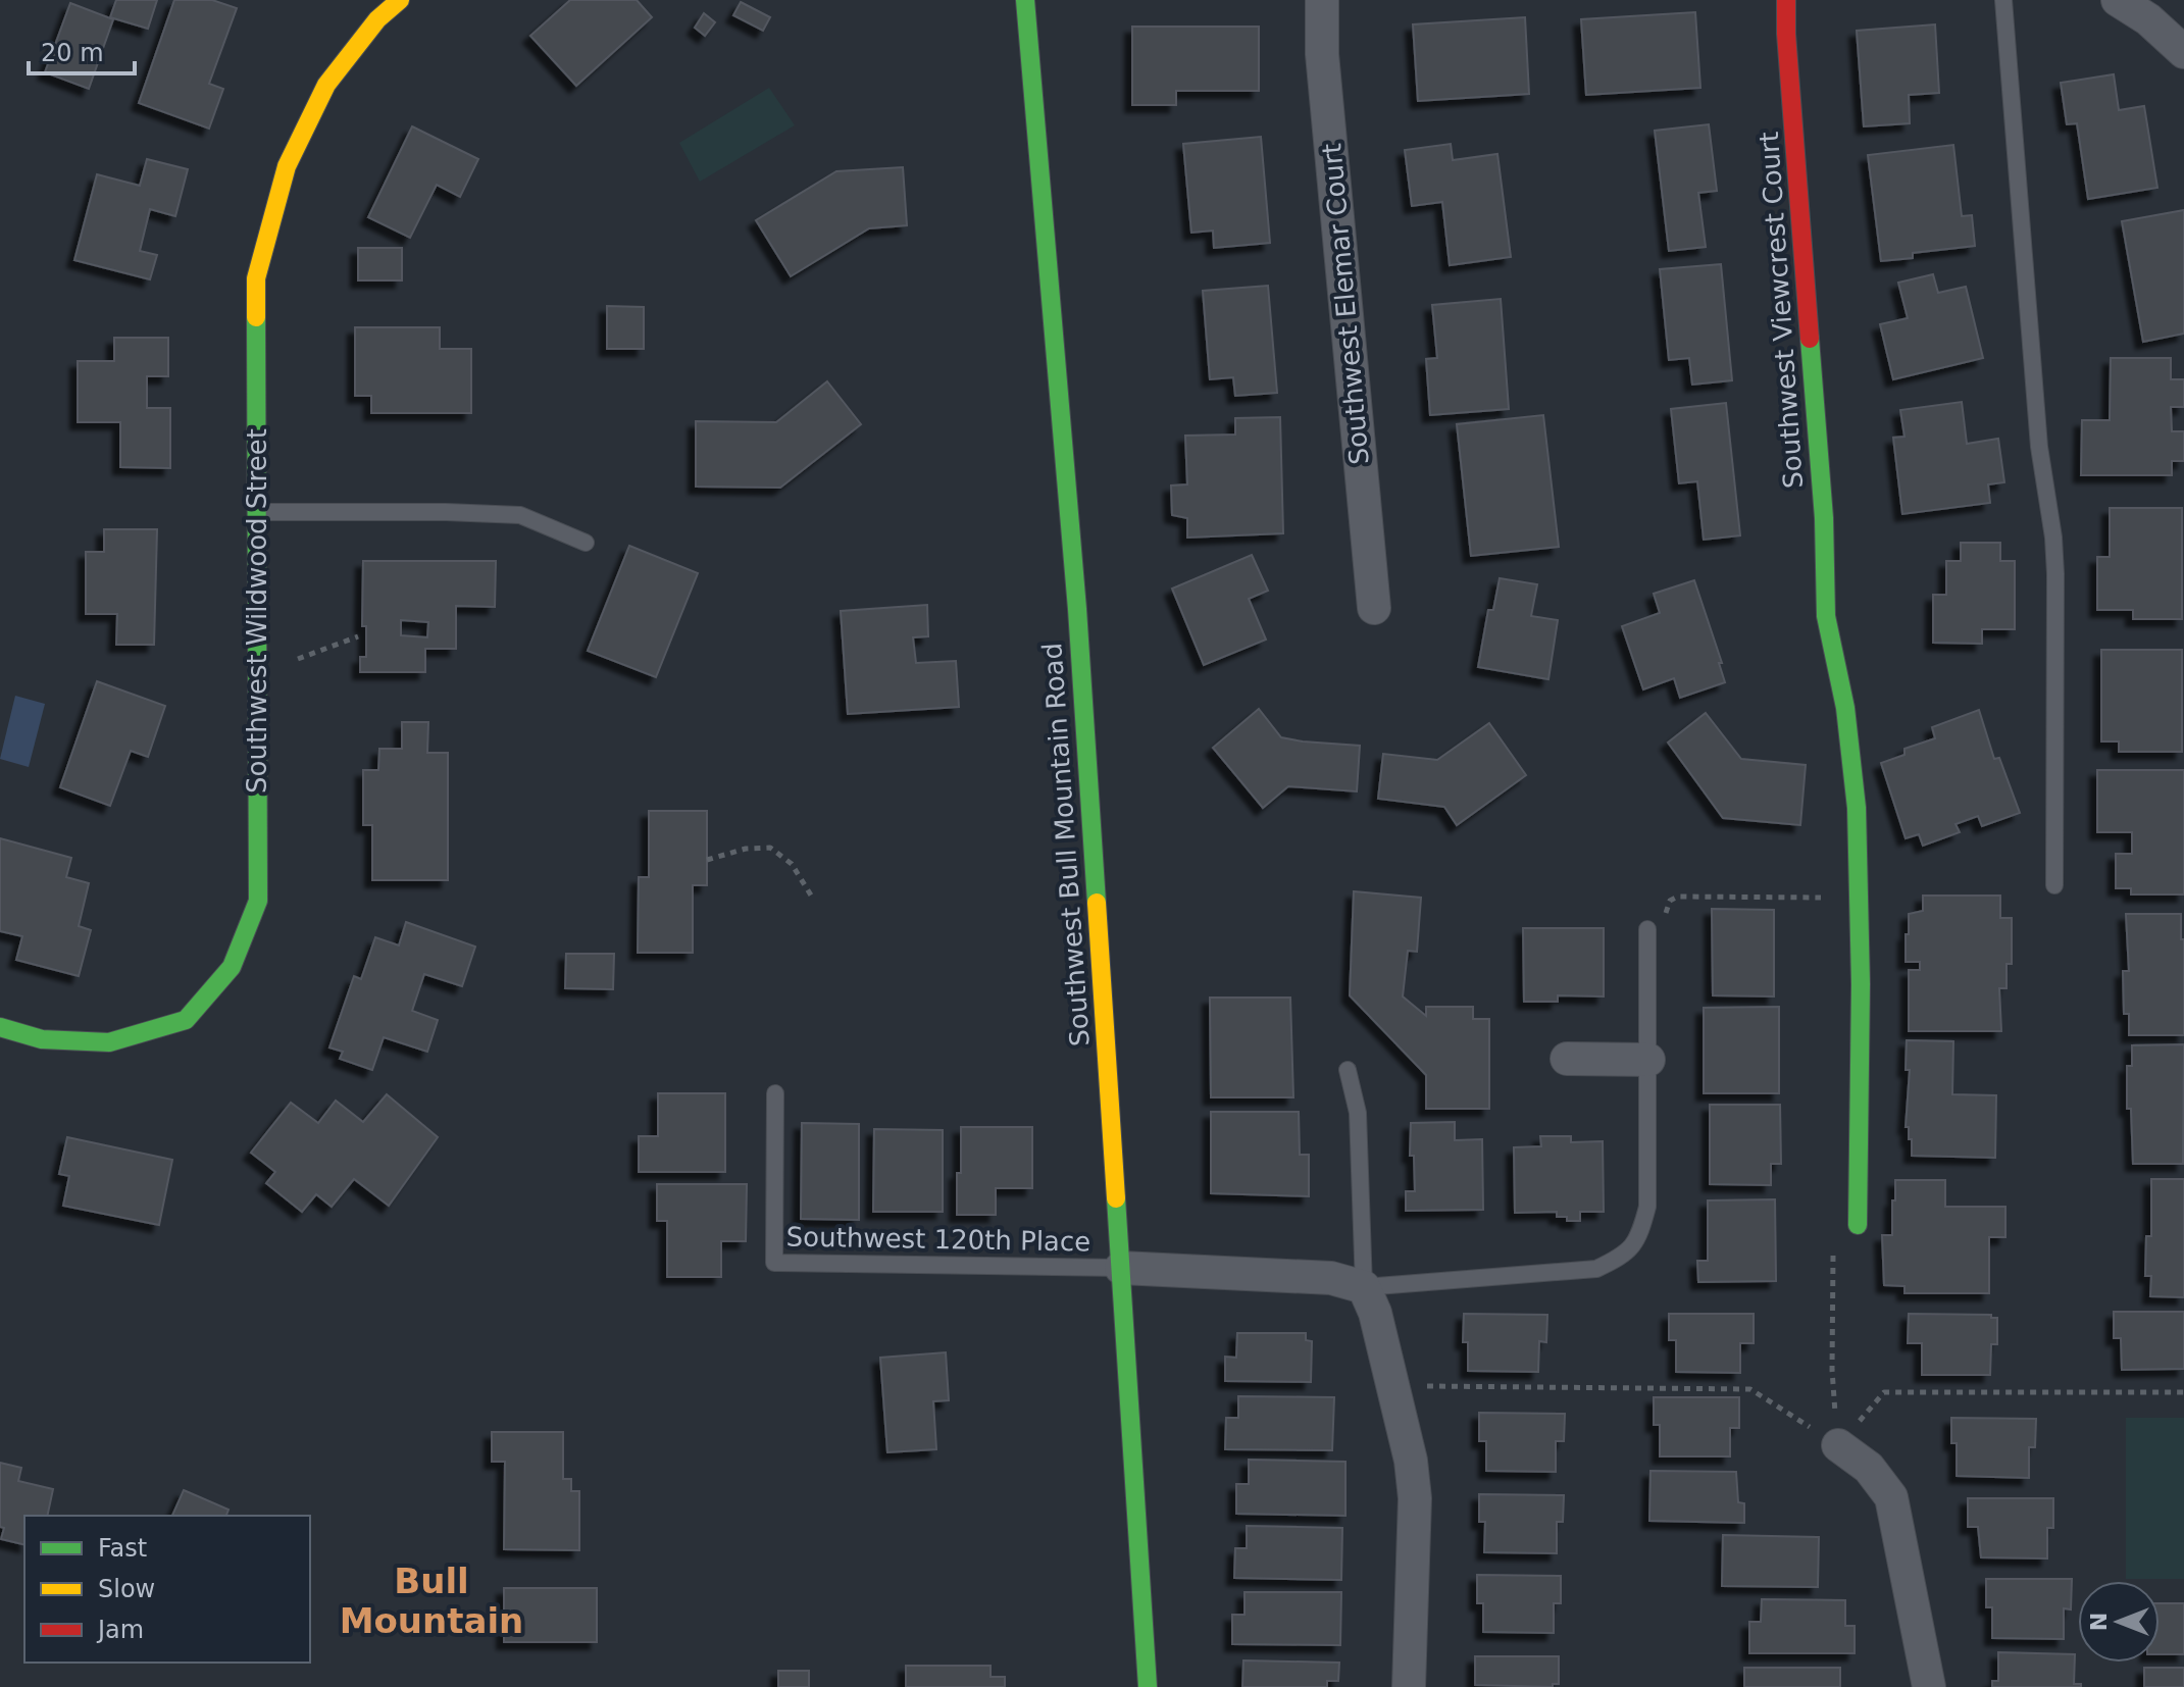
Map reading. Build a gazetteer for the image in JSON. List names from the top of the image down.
{
  "streets": {
    "street": [
      "Southwest Elemar Court",
      "Southwest Viewcrest Court",
      "Southwest Wildwood Street",
      "Southwest Bull Mountain Road"
    ],
    "lane": ["Southwest 120th Place"]
  },
  "crossings": [
    ["Southwest Bull Mountain Road", "Southwest 120th Place"]
  ],
  "districts": ["Bull Mountain"],
  "legend": ["Fast", "Slow", "Jam"],
  "scale_bar": "20 m",
  "north": "left"
}
